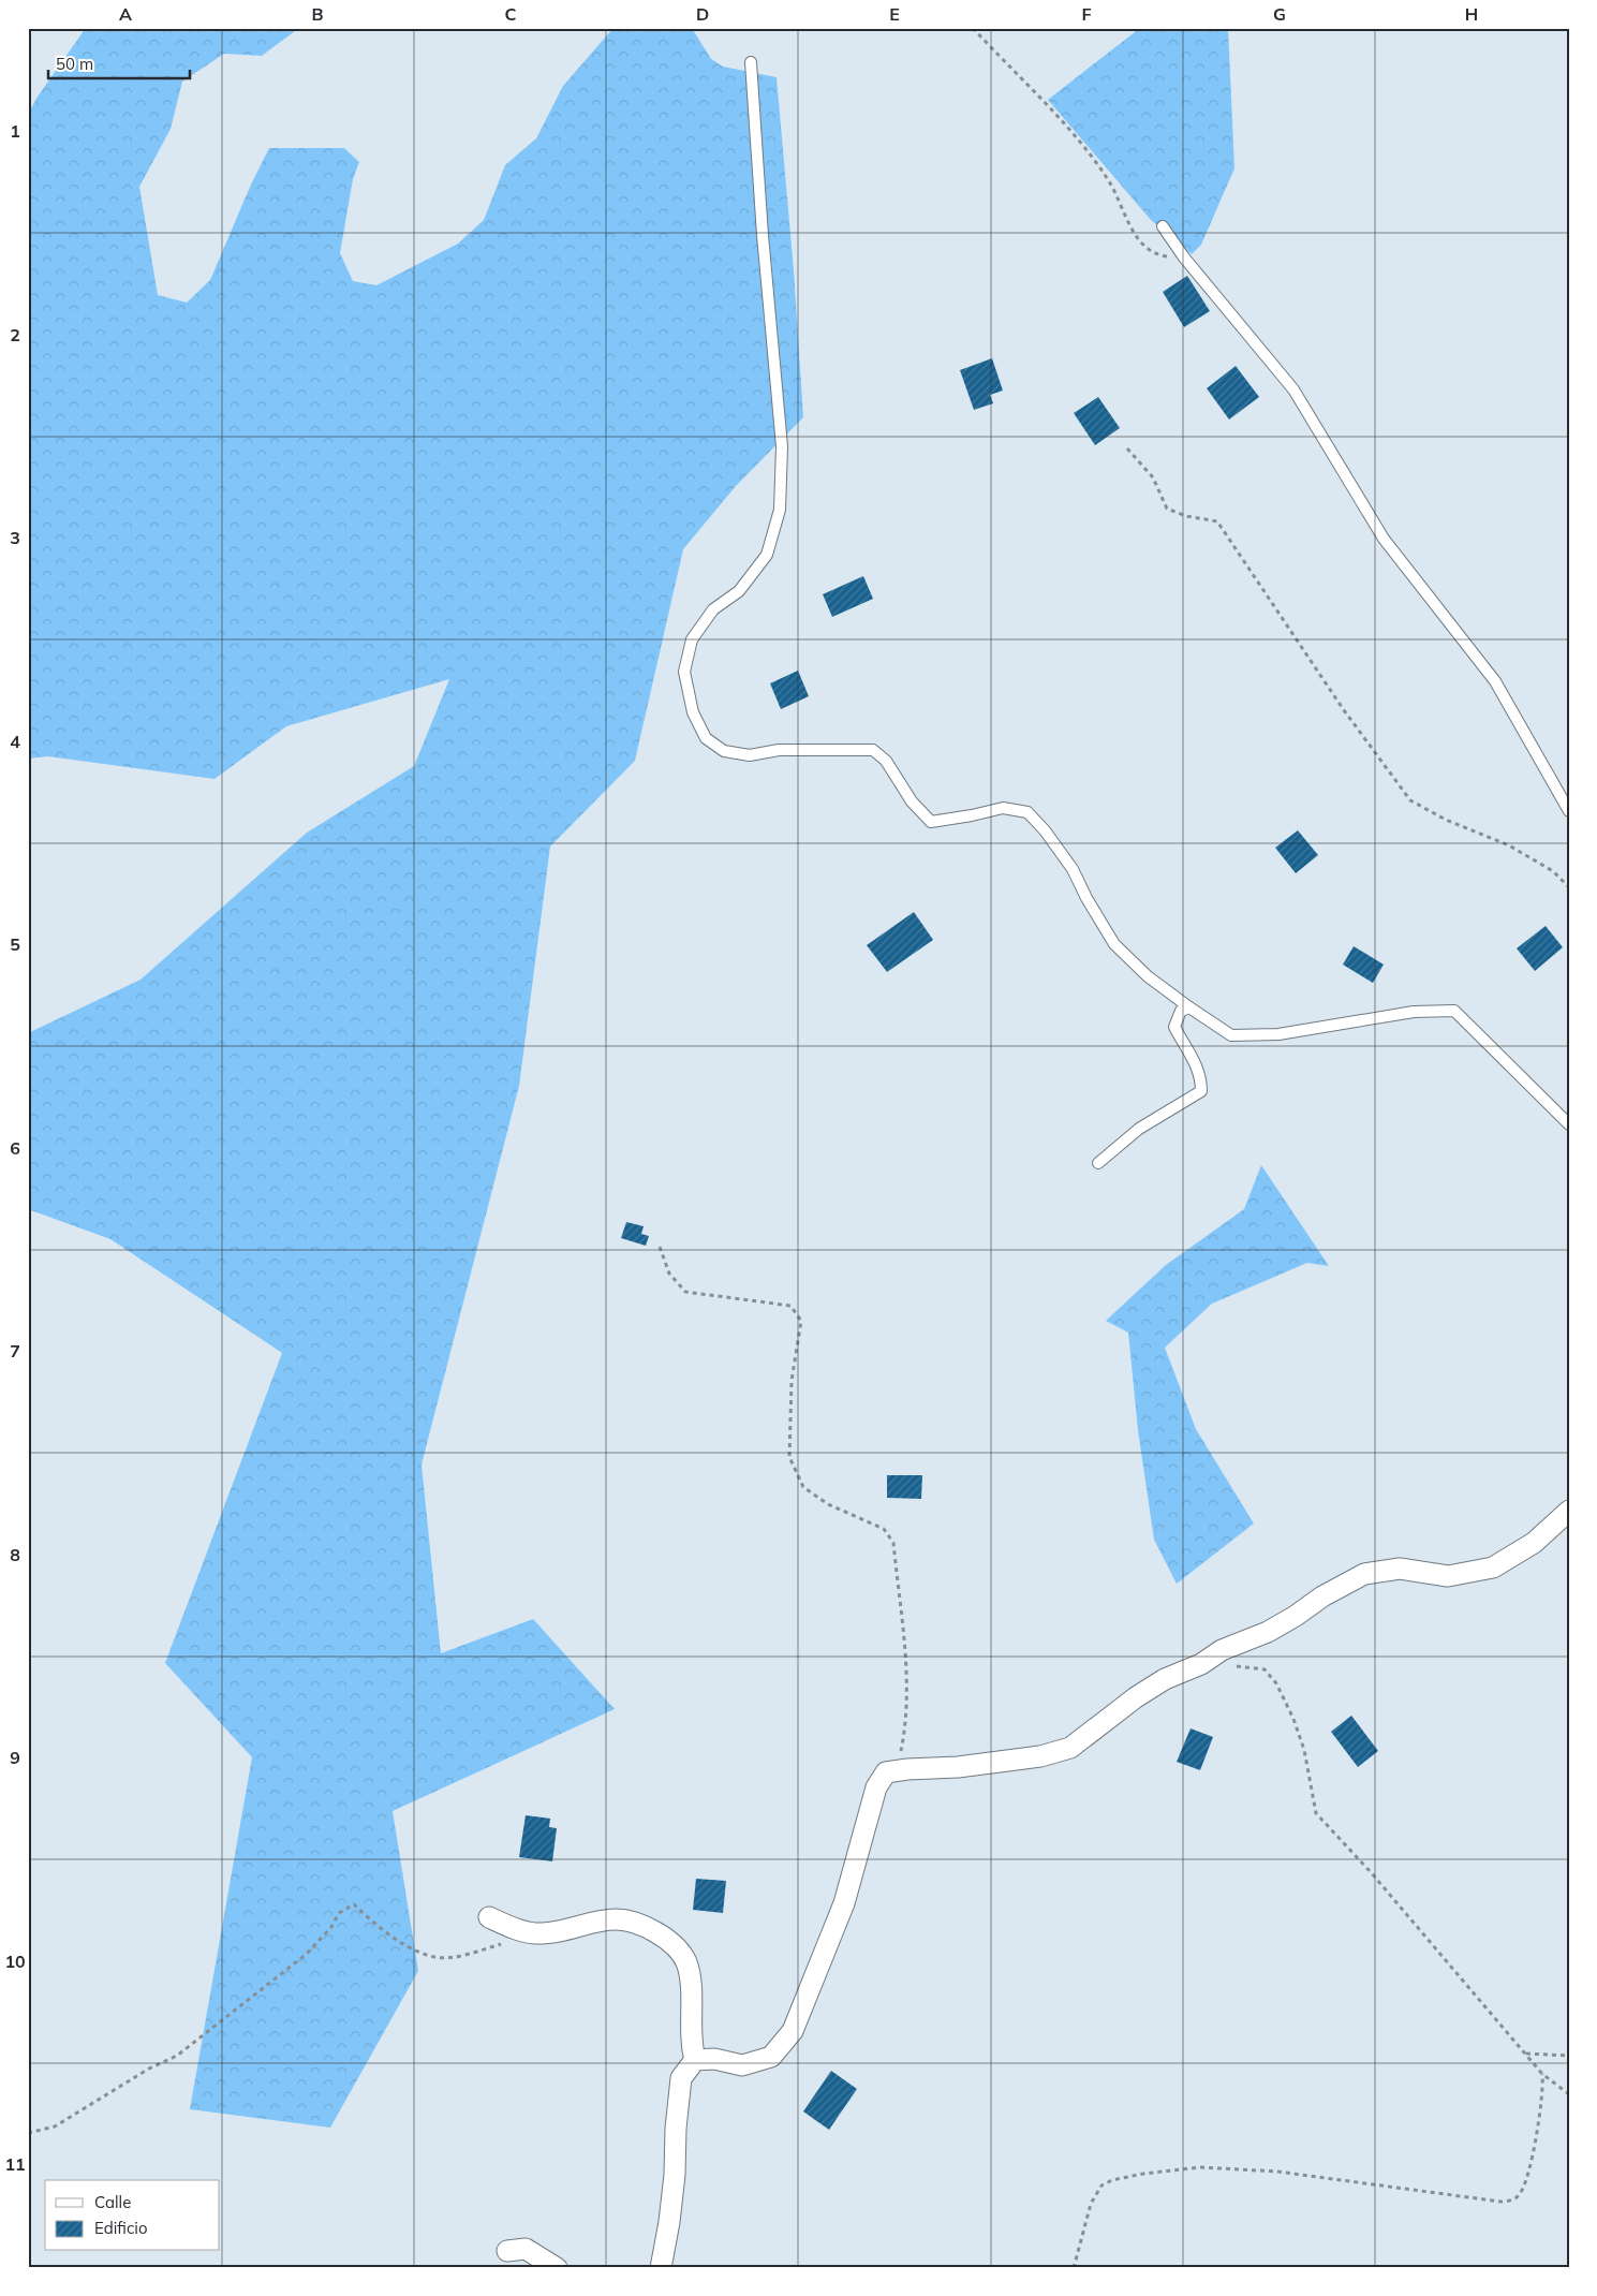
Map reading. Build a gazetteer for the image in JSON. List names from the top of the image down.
{
  "legend": ["Calle", "Edificio"],
  "scale_bar": "50 m",
  "grid": {
    "columns": [
      "A",
      "B",
      "C",
      "D",
      "E",
      "F",
      "G",
      "H"
    ],
    "rows": [
      "1",
      "2",
      "3",
      "4",
      "5",
      "6",
      "7",
      "8",
      "9",
      "10",
      "11"
    ]
  }
}
